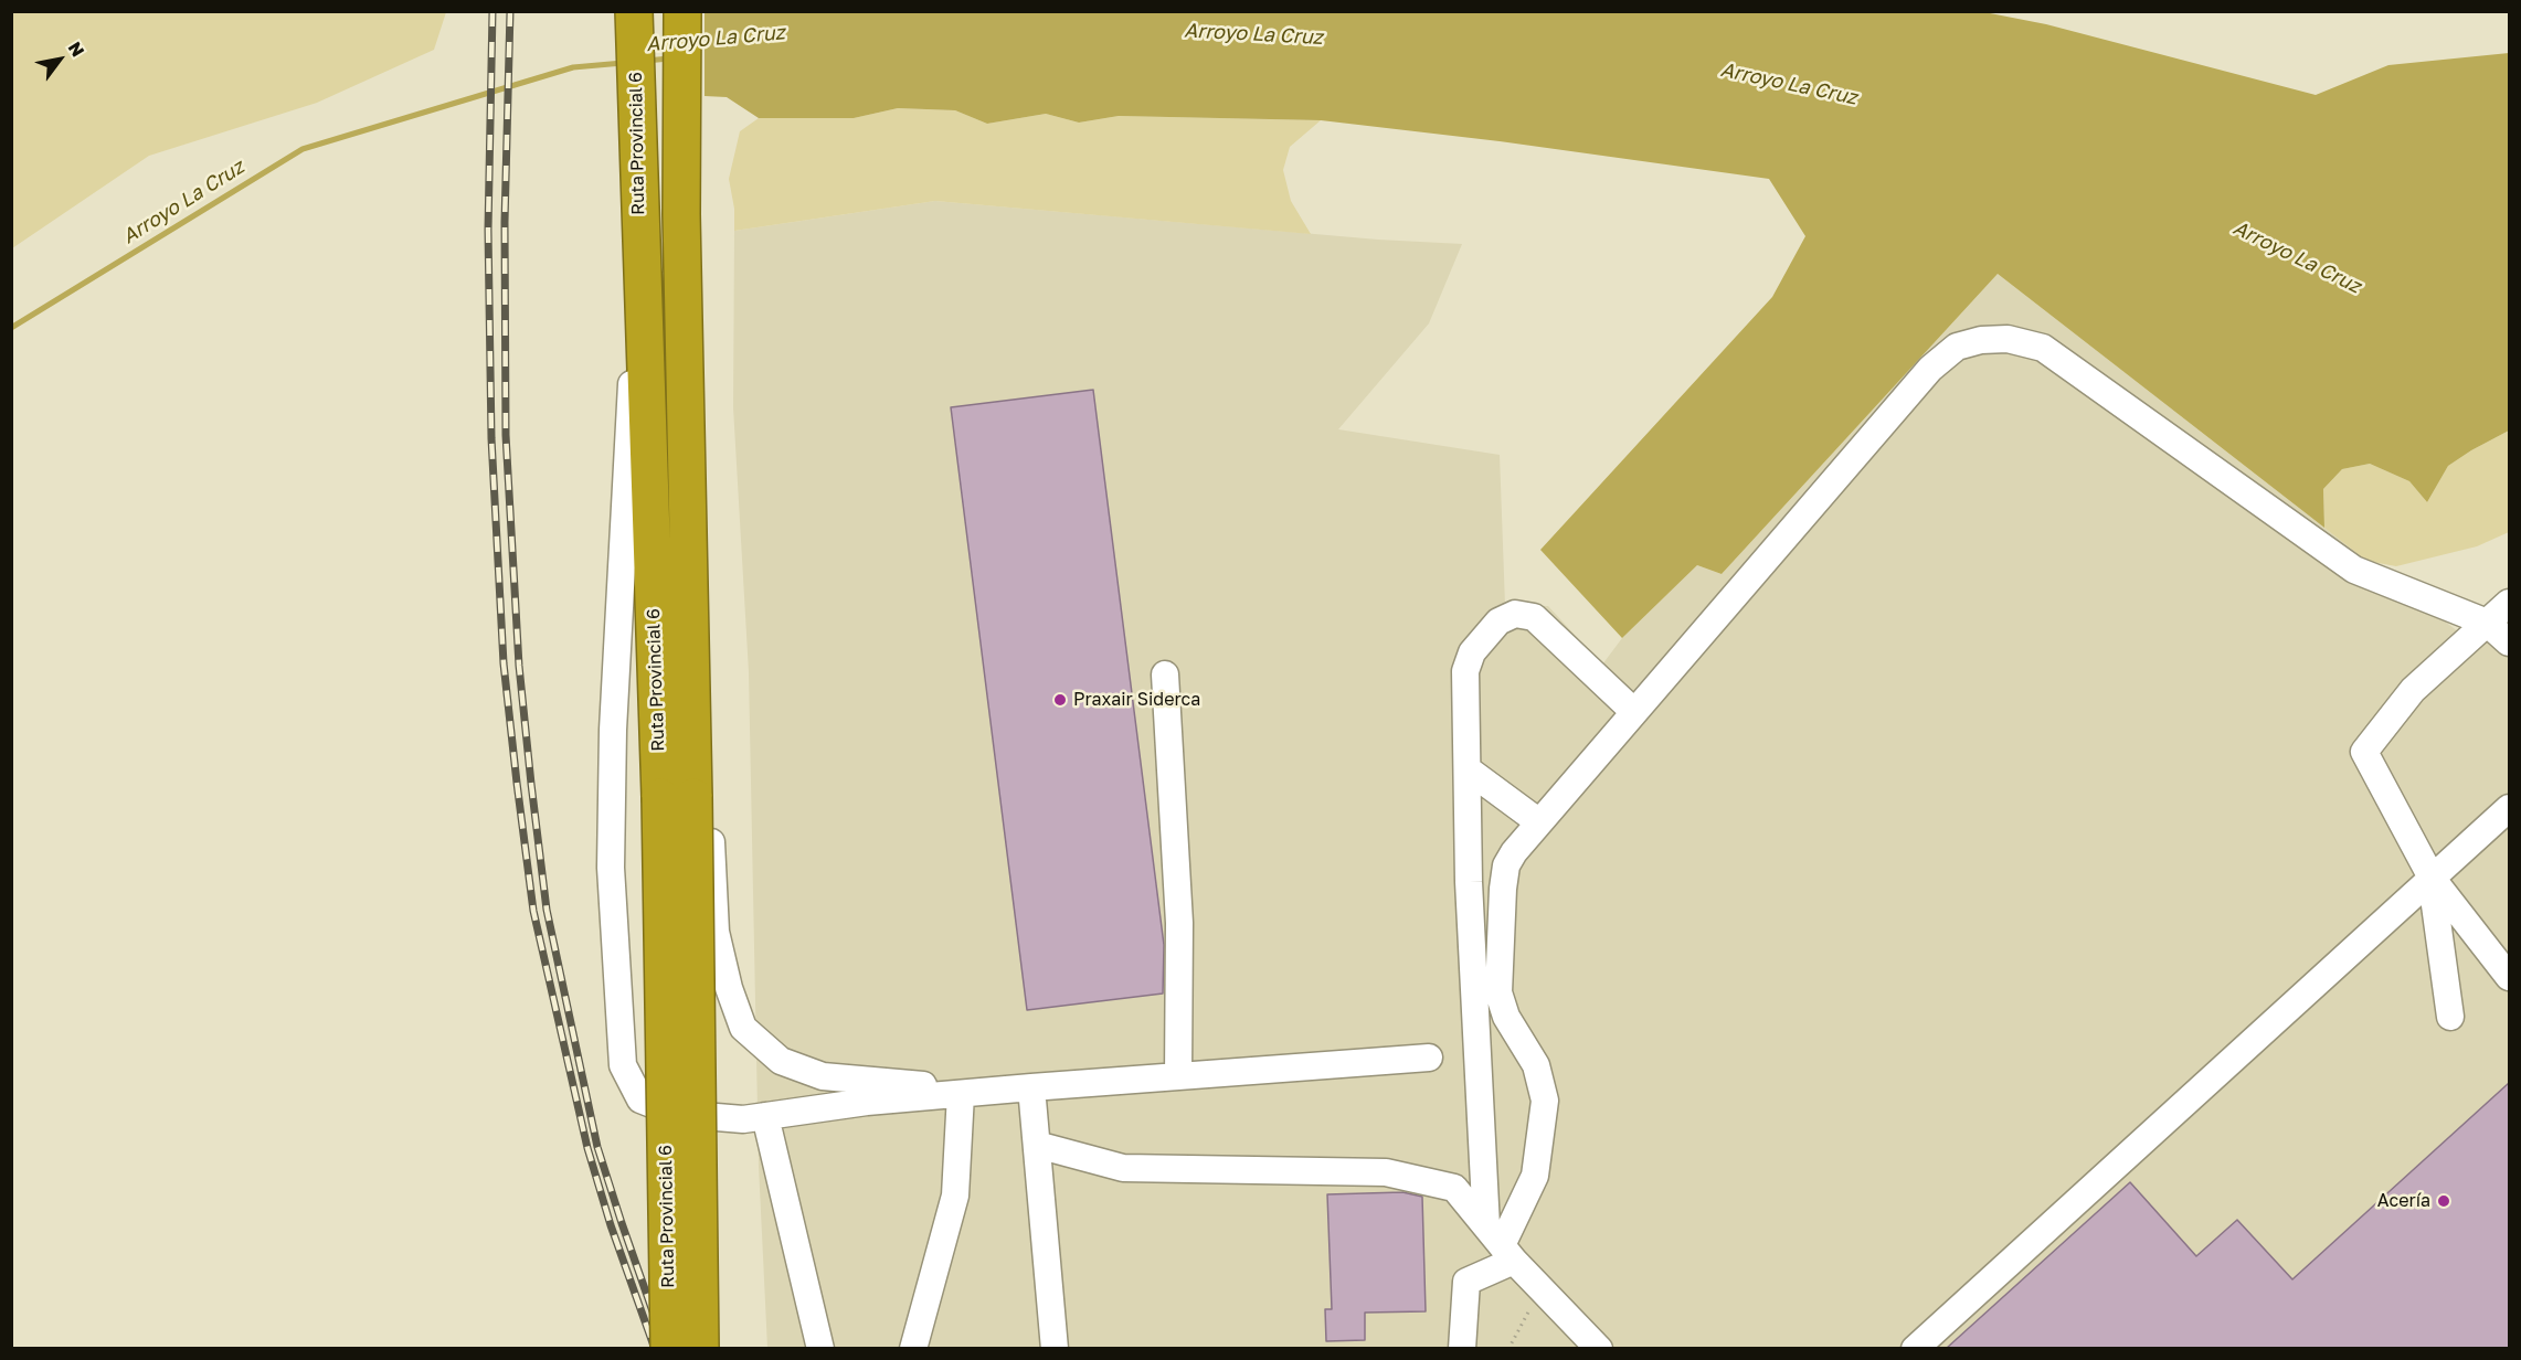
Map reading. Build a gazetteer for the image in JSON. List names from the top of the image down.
{
  "streets": {
    "highway": ["Ruta Provincial 6"]
  },
  "water": ["Arroyo La Cruz"],
  "places": ["Praxair Siderca", "Acería"],
  "north": "top right"
}
